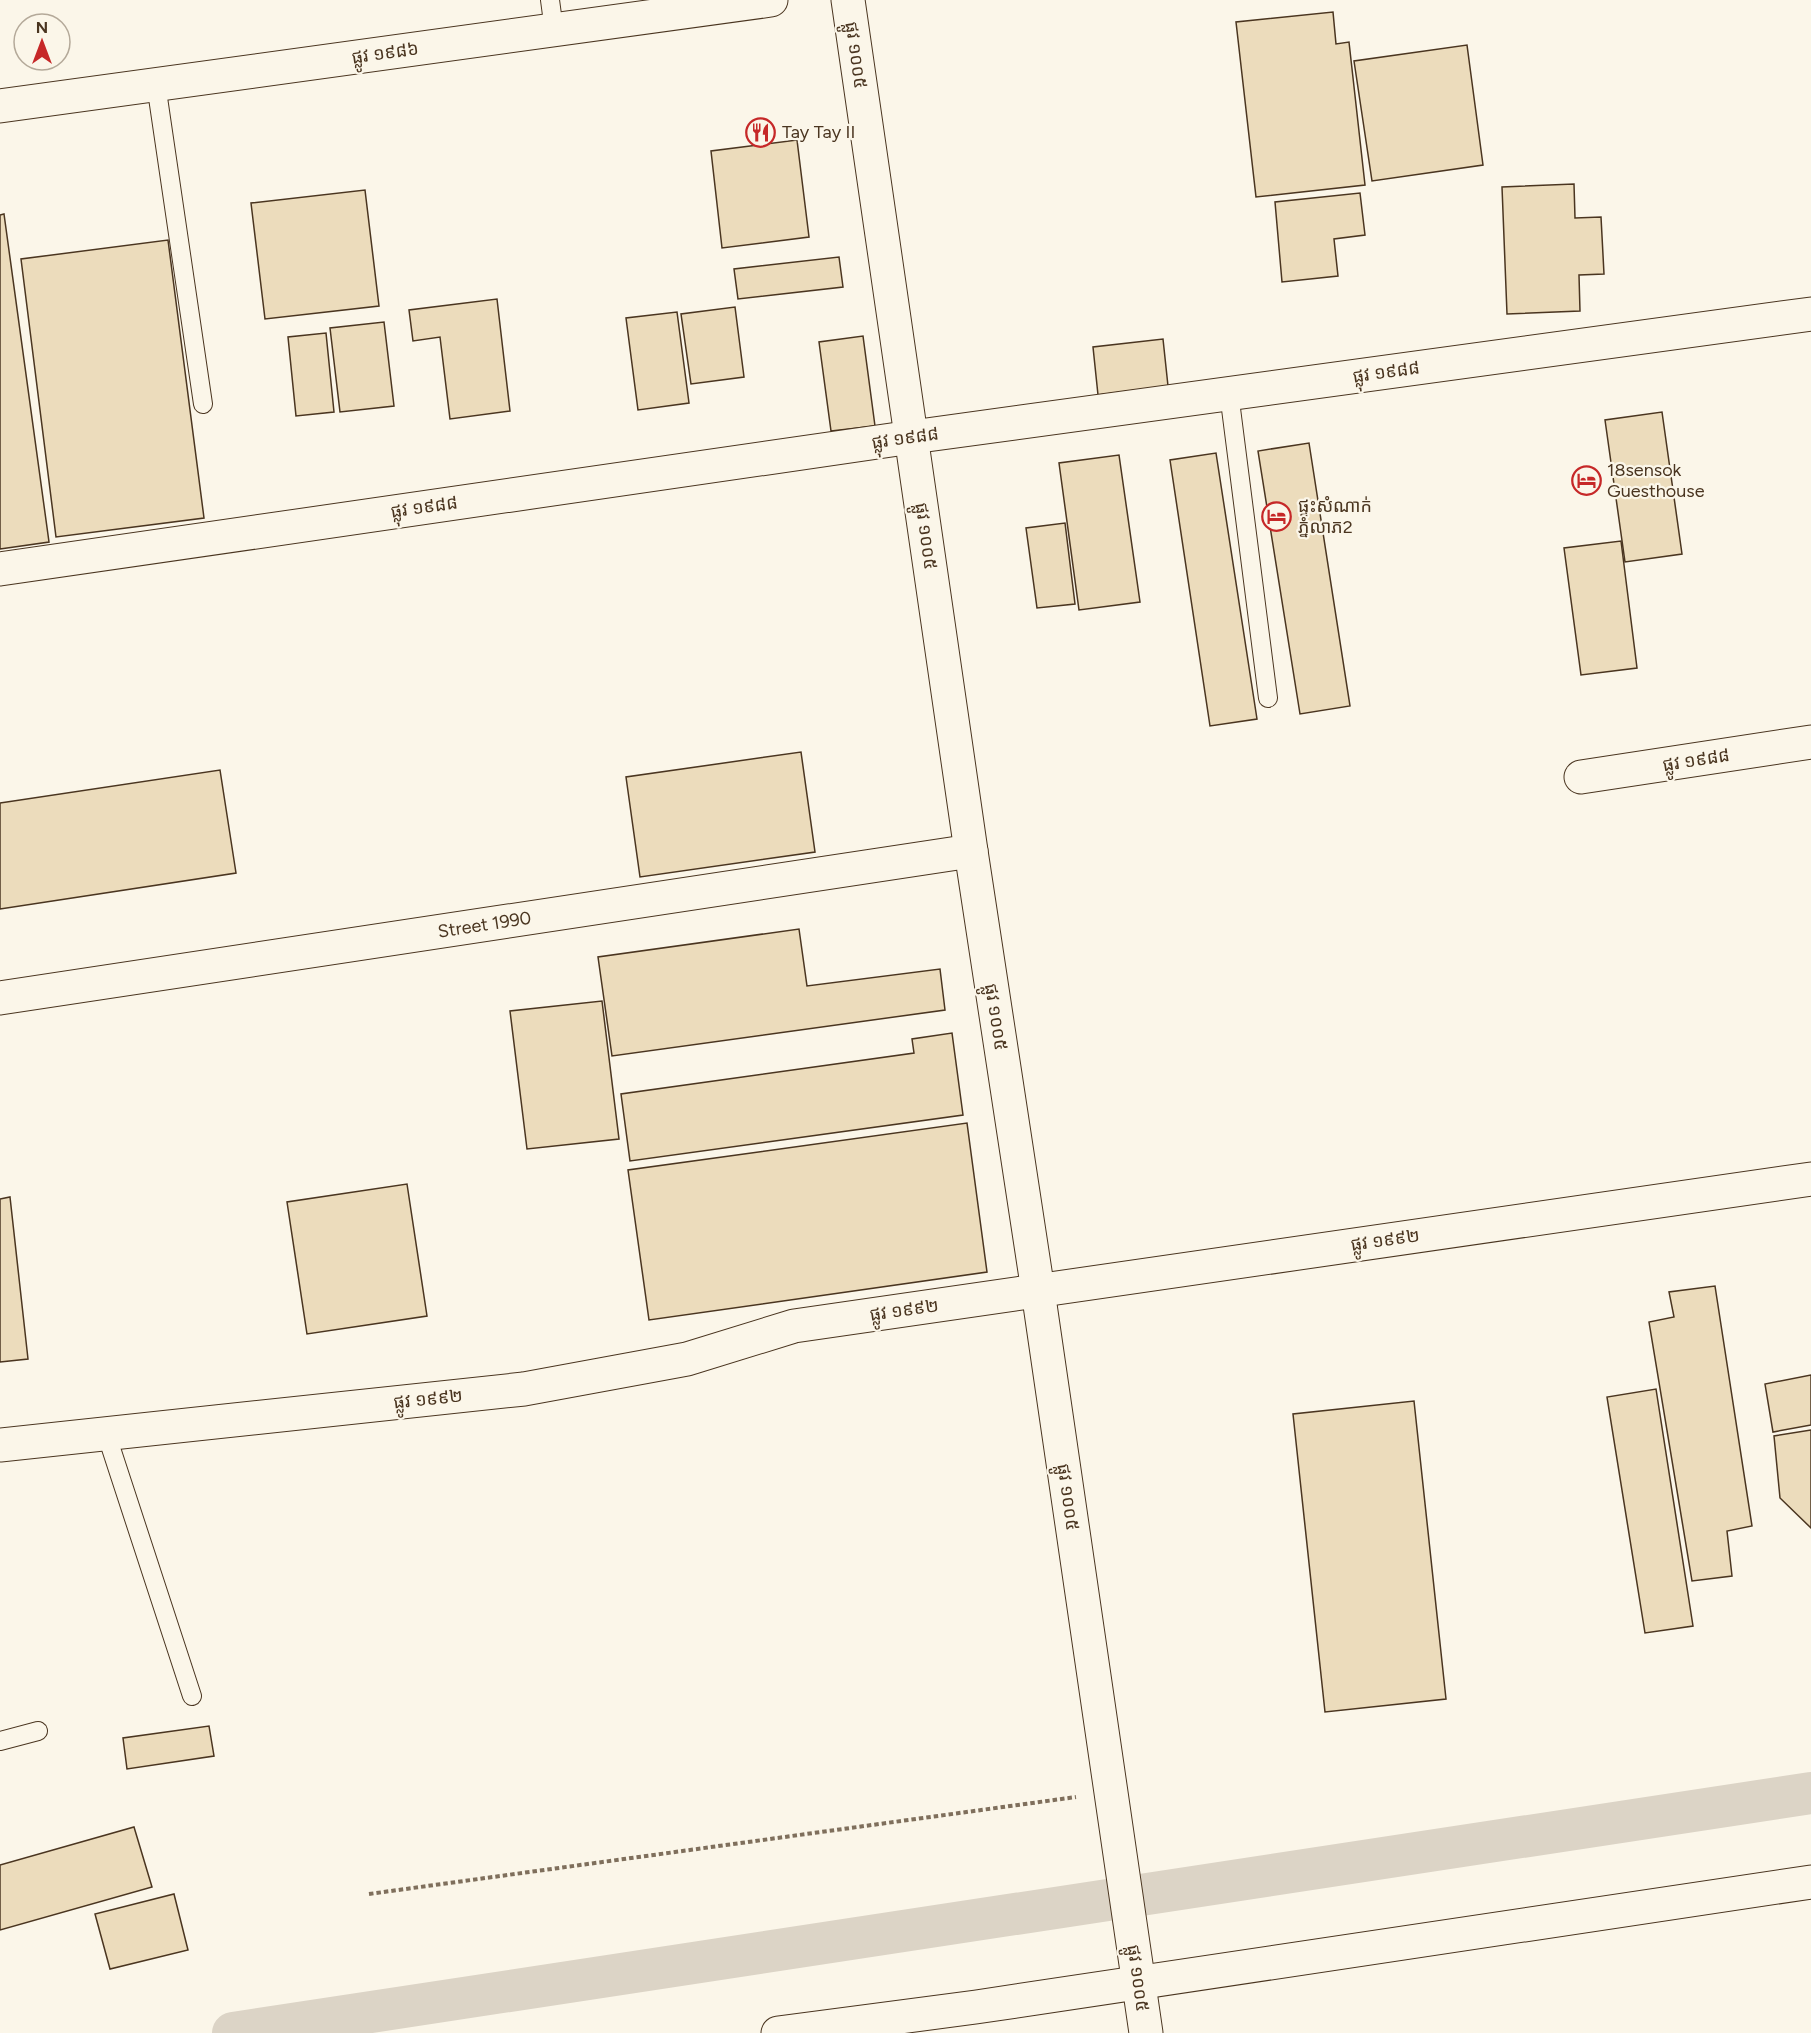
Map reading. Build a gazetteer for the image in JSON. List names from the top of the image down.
{
  "streets": {
    "street": [
      "ផ្លូវ ១៩៨៦",
      "ផ្លូវ ១០០៥",
      "ផ្លុវ ១៩៨៨",
      "ផ្លូវ ១៩៨៨",
      "Street 1990",
      "ផ្លូវ ១៩៩២"
    ]
  },
  "crossings": [
    ["ផ្លូវ ១០០៥", "ផ្លុវ ១៩៨៨"],
    ["ផ្លូវ ១០០៥", "Street 1990"],
    ["ផ្លូវ ១០០៥", "ផ្លូវ ១៩៩២"]
  ],
  "places": {
    "restaurant": ["Tay Tay II"],
    "hotel": ["18sensok Guesthouse", "ផ្ទះសំណាក់ ភ្នំលាភ2"]
  },
  "north": "top"
}
